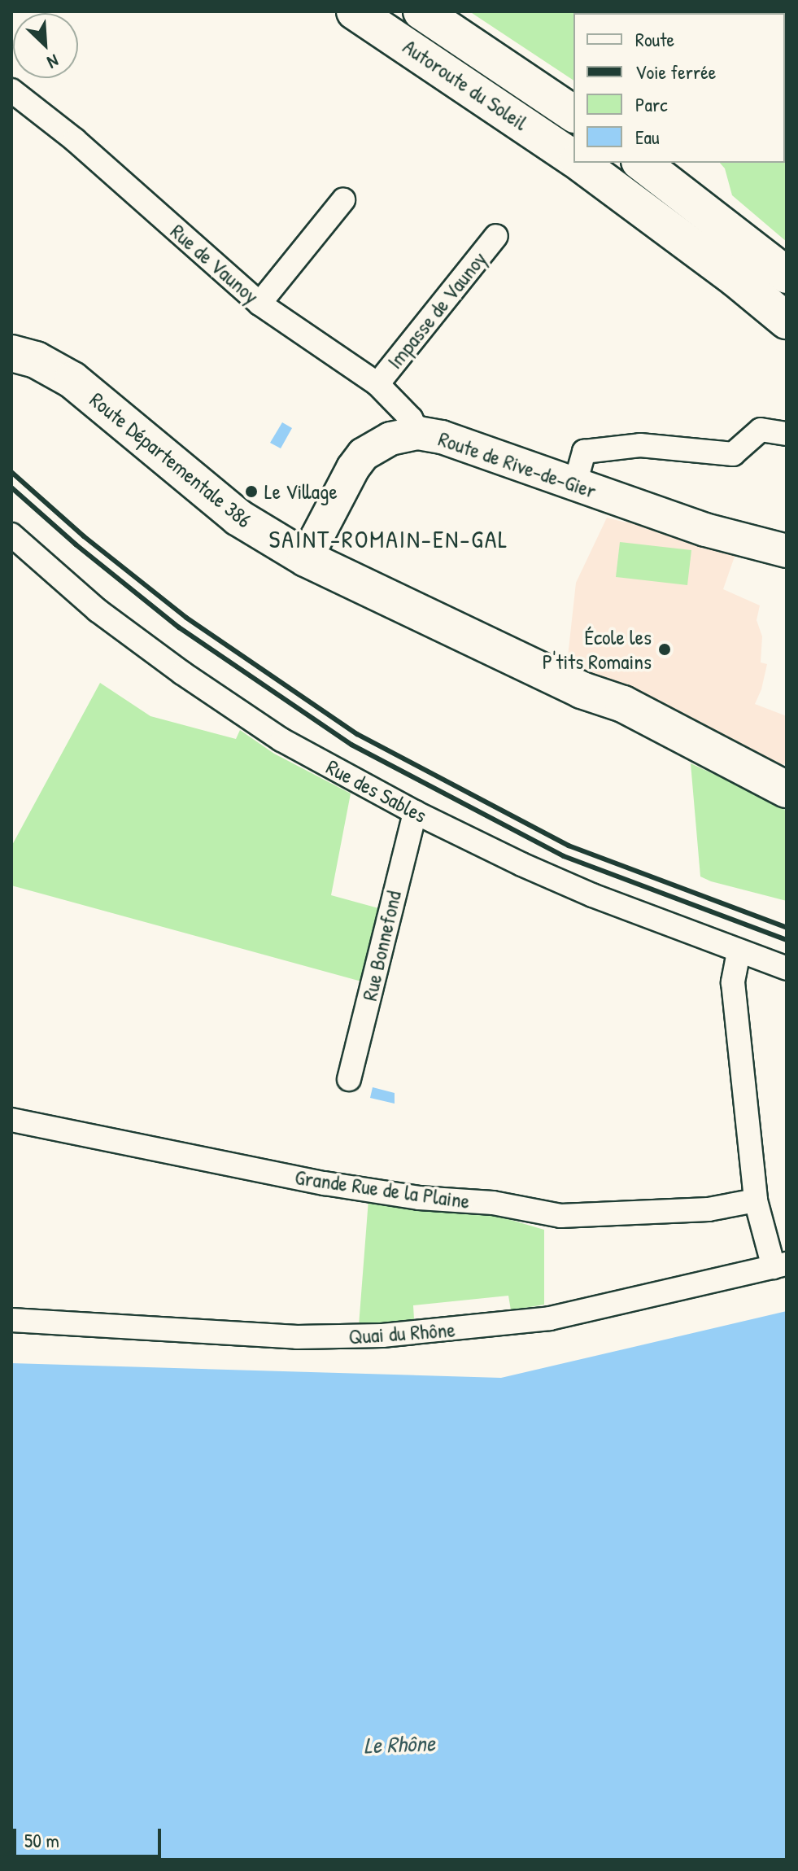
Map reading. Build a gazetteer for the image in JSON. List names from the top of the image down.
{
  "streets": {
    "main road": ["Autoroute du Soleil", "Route Départementale 386", "Route de Rive-de-Gier"],
    "street": [
      "Rue de Vaunoy",
      "Impasse de Vaunoy",
      "Rue des Sables",
      "Rue Bonnefond",
      "Grande Rue de la Plaine",
      "Quai du Rhône"
    ]
  },
  "crossings": [
    ["Rue de Vaunoy", "Impasse de Vaunoy"],
    ["Rue de Vaunoy", "Route de Rive-de-Gier"],
    ["Route Départementale 386", "Route de Rive-de-Gier"],
    ["Rue des Sables", "Rue Bonnefond"]
  ],
  "districts": ["SAINT-ROMAIN-EN-GAL"],
  "water": ["Le Rhône"],
  "places": ["Le Village", "École les P'tits Romains"],
  "legend": [
    "Route",
    "Voie ferrée",
    "Parc",
    "Eau"
  ],
  "scale_bar": "50 m",
  "north": "bottom right"
}
